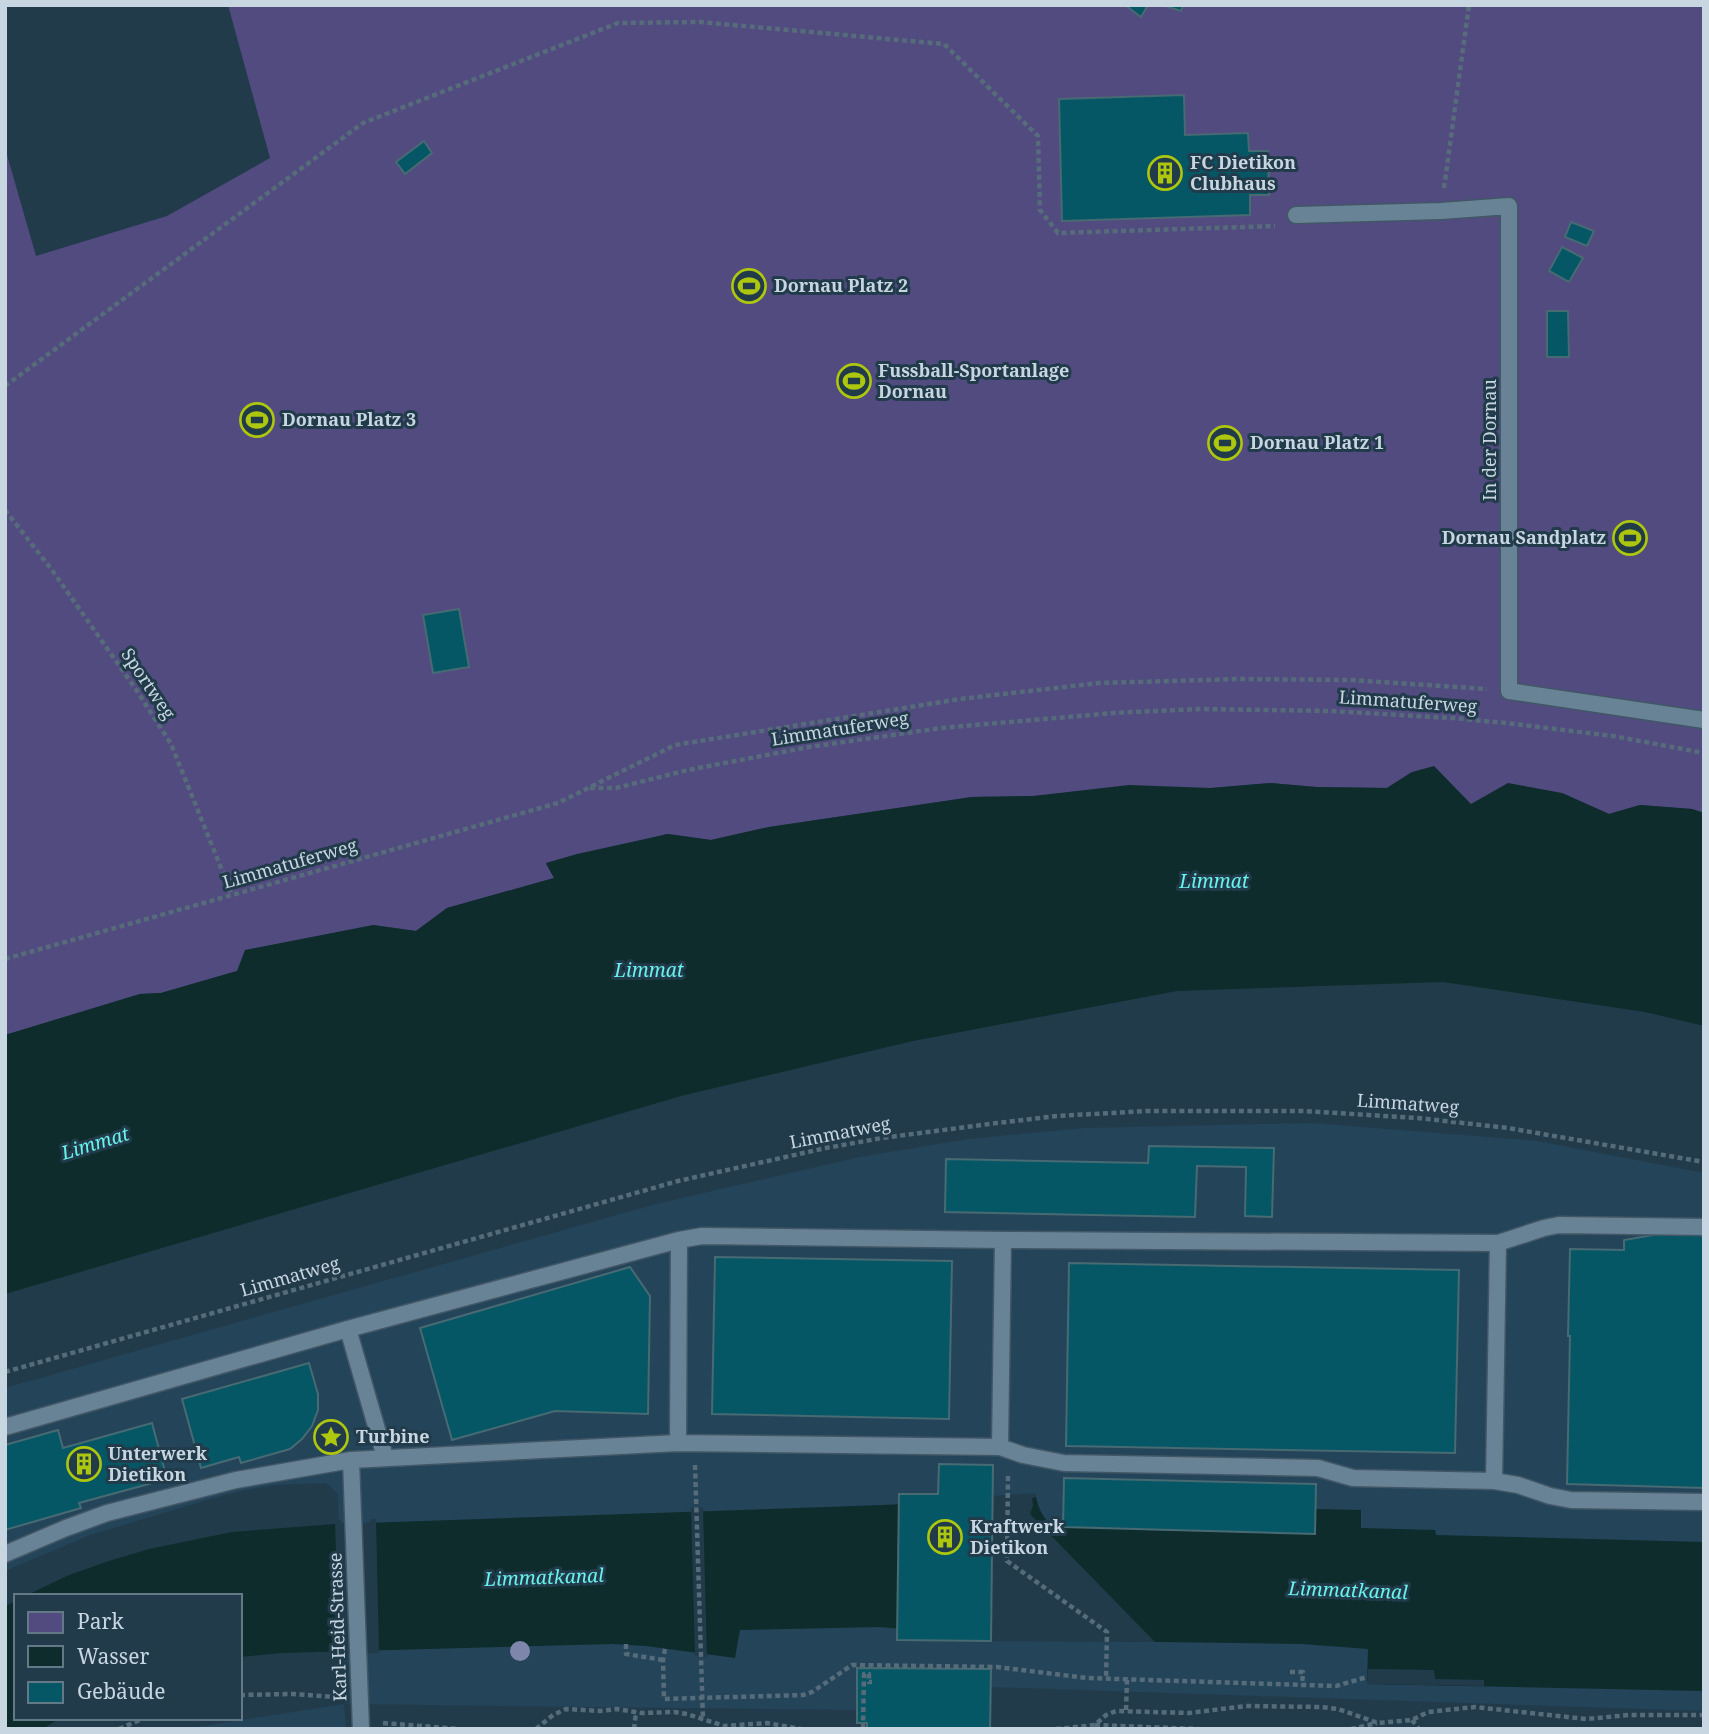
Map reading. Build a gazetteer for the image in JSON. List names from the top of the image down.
{
  "streets": {
    "lane": ["In der Dornau", "Karl-Heid-Strasse"],
    "path": ["Sportweg", "Limmatuferweg", "Limmatweg"]
  },
  "crossings": [
    ["Sportweg", "Limmatuferweg"]
  ],
  "water": ["Limmat", "Limmatkanal"],
  "places": {
    "building": ["FC Dietikon Clubhaus", "Unterwerk Dietikon", "Kraftwerk Dietikon"],
    "sports": [
      "Dornau Platz 2",
      "Fussball-Sportanlage Dornau",
      "Dornau Platz 3",
      "Dornau Platz 1",
      "Dornau Sandplatz"
    ],
    "place": ["Turbine"]
  },
  "legend": ["Park", "Wasser", "Gebäude"]
}
